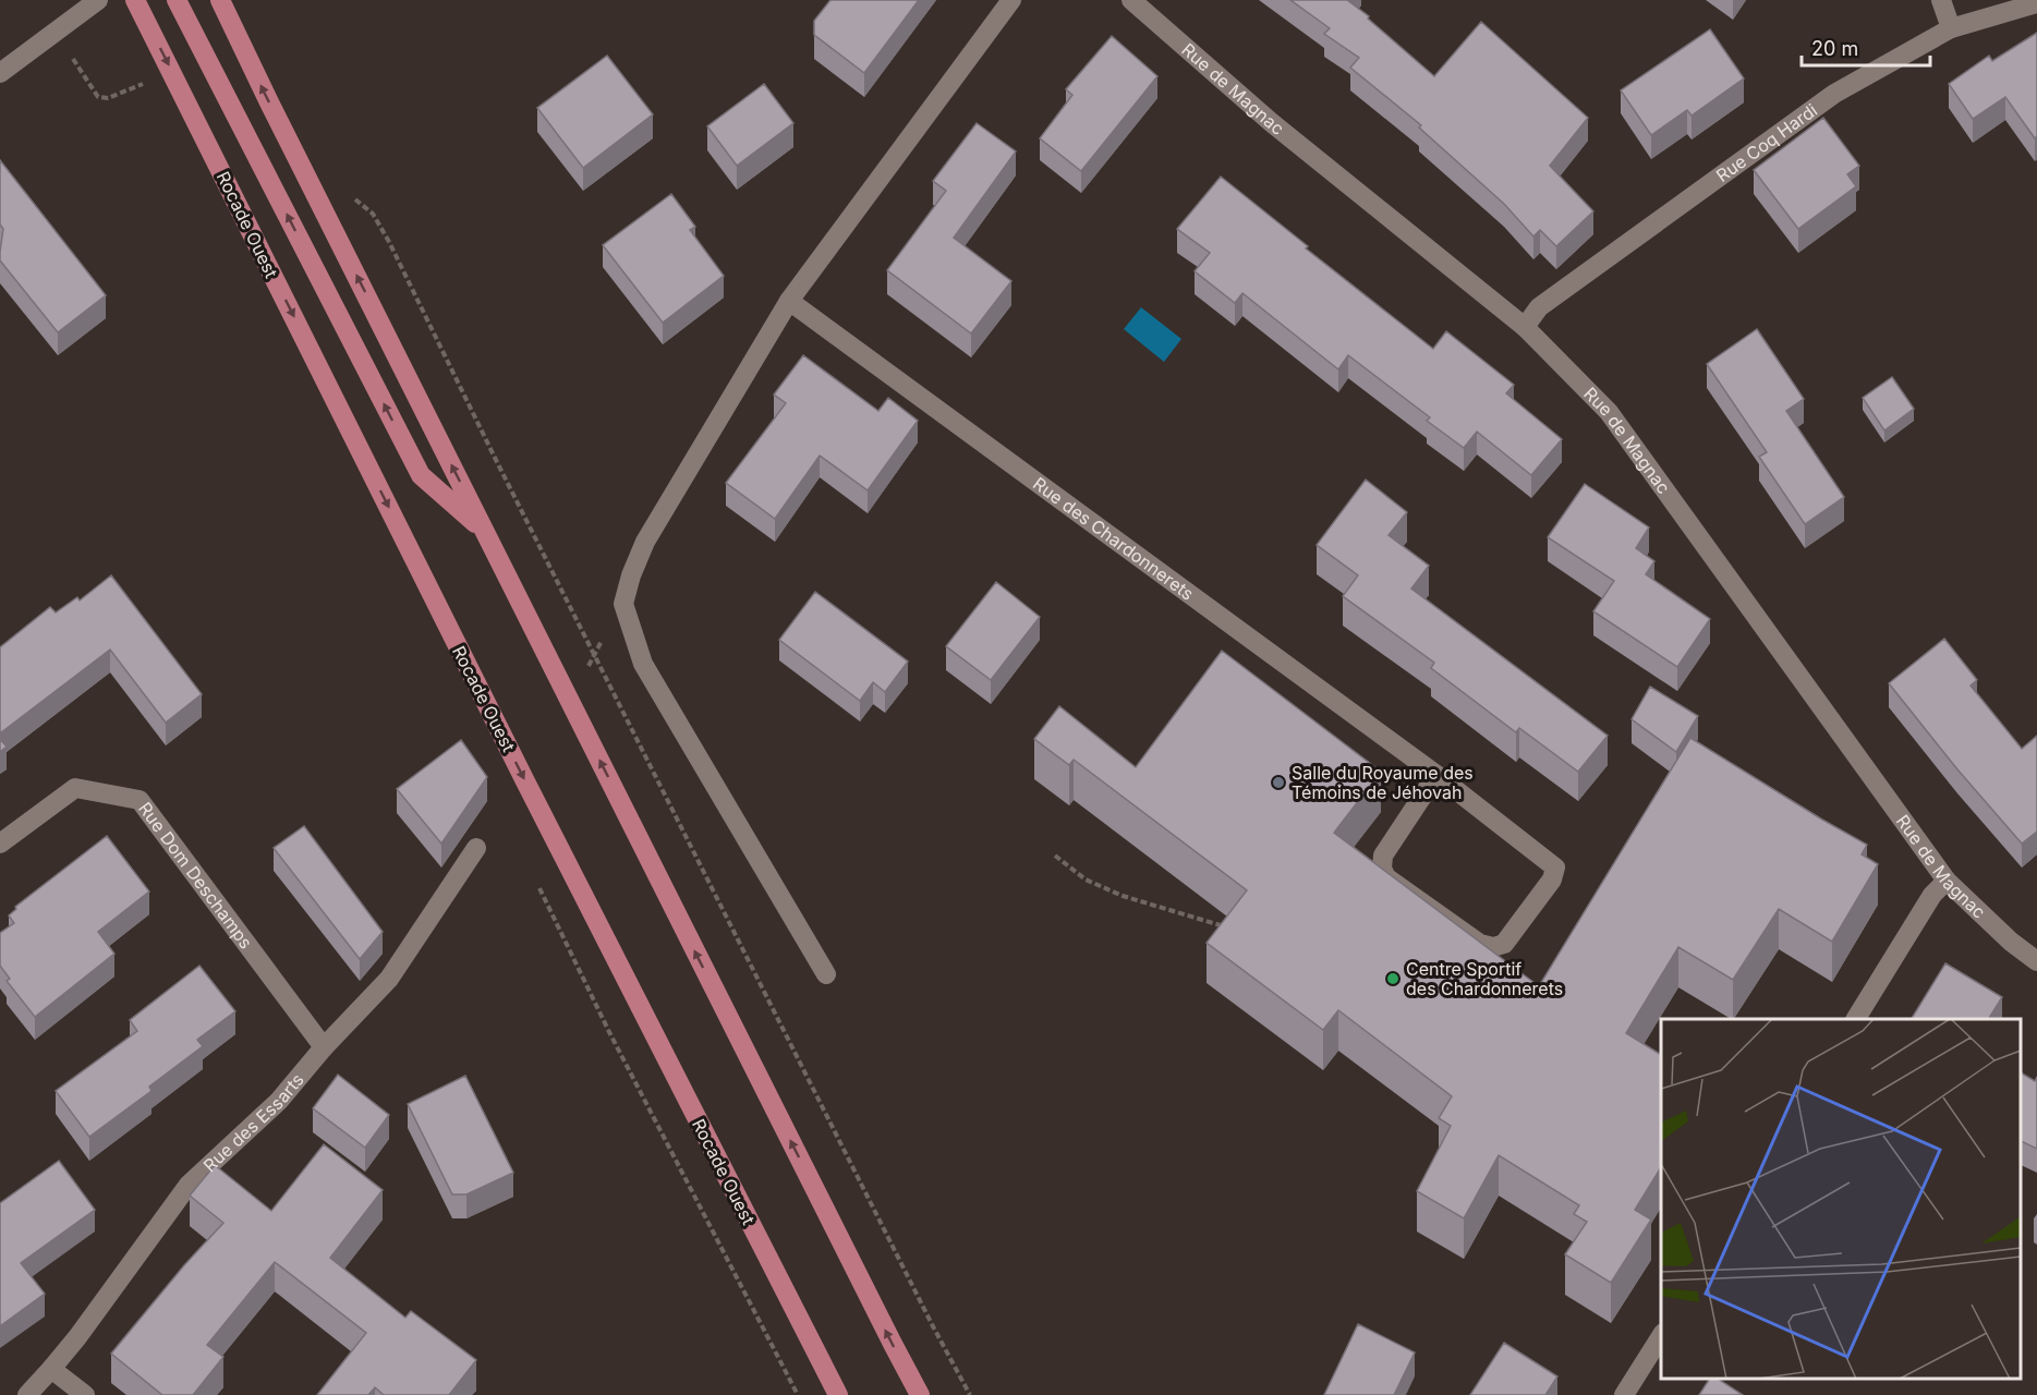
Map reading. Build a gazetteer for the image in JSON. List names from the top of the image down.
{
  "streets": {
    "main road": ["Rocade Ouest"],
    "street": [
      "Rue de Magnac",
      "Rue Coq Hardi",
      "Rue des Chardonnerets",
      "Rue Dom Deschamps",
      "Rue des Essarts"
    ]
  },
  "crossings": [
    ["Rue de Magnac", "Rue Coq Hardi"],
    ["Rue Dom Deschamps", "Rue des Essarts"]
  ],
  "places": ["Salle du Royaume des Témoins de Jéhovah", "Centre Sportif des Chardonnerets"],
  "scale_bar": "20 m"
}
